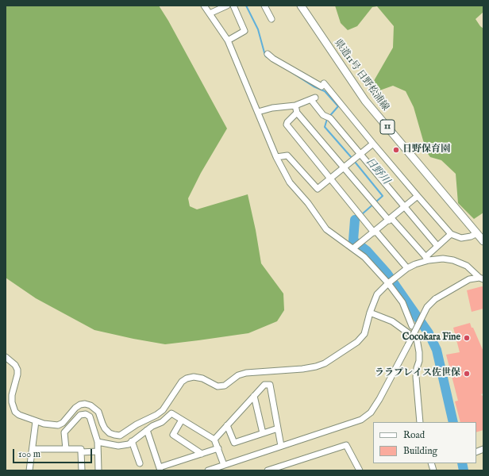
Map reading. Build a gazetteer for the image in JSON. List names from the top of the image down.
{
  "streets": {
    "main road": ["県道11号 日野松浦線", "11"]
  },
  "water": ["日野川"],
  "places": ["日野保育園", "Cocokara Fine", "ララプレイス佐世保"],
  "legend": ["Road", "Building"],
  "scale_bar": "100 m"
}
